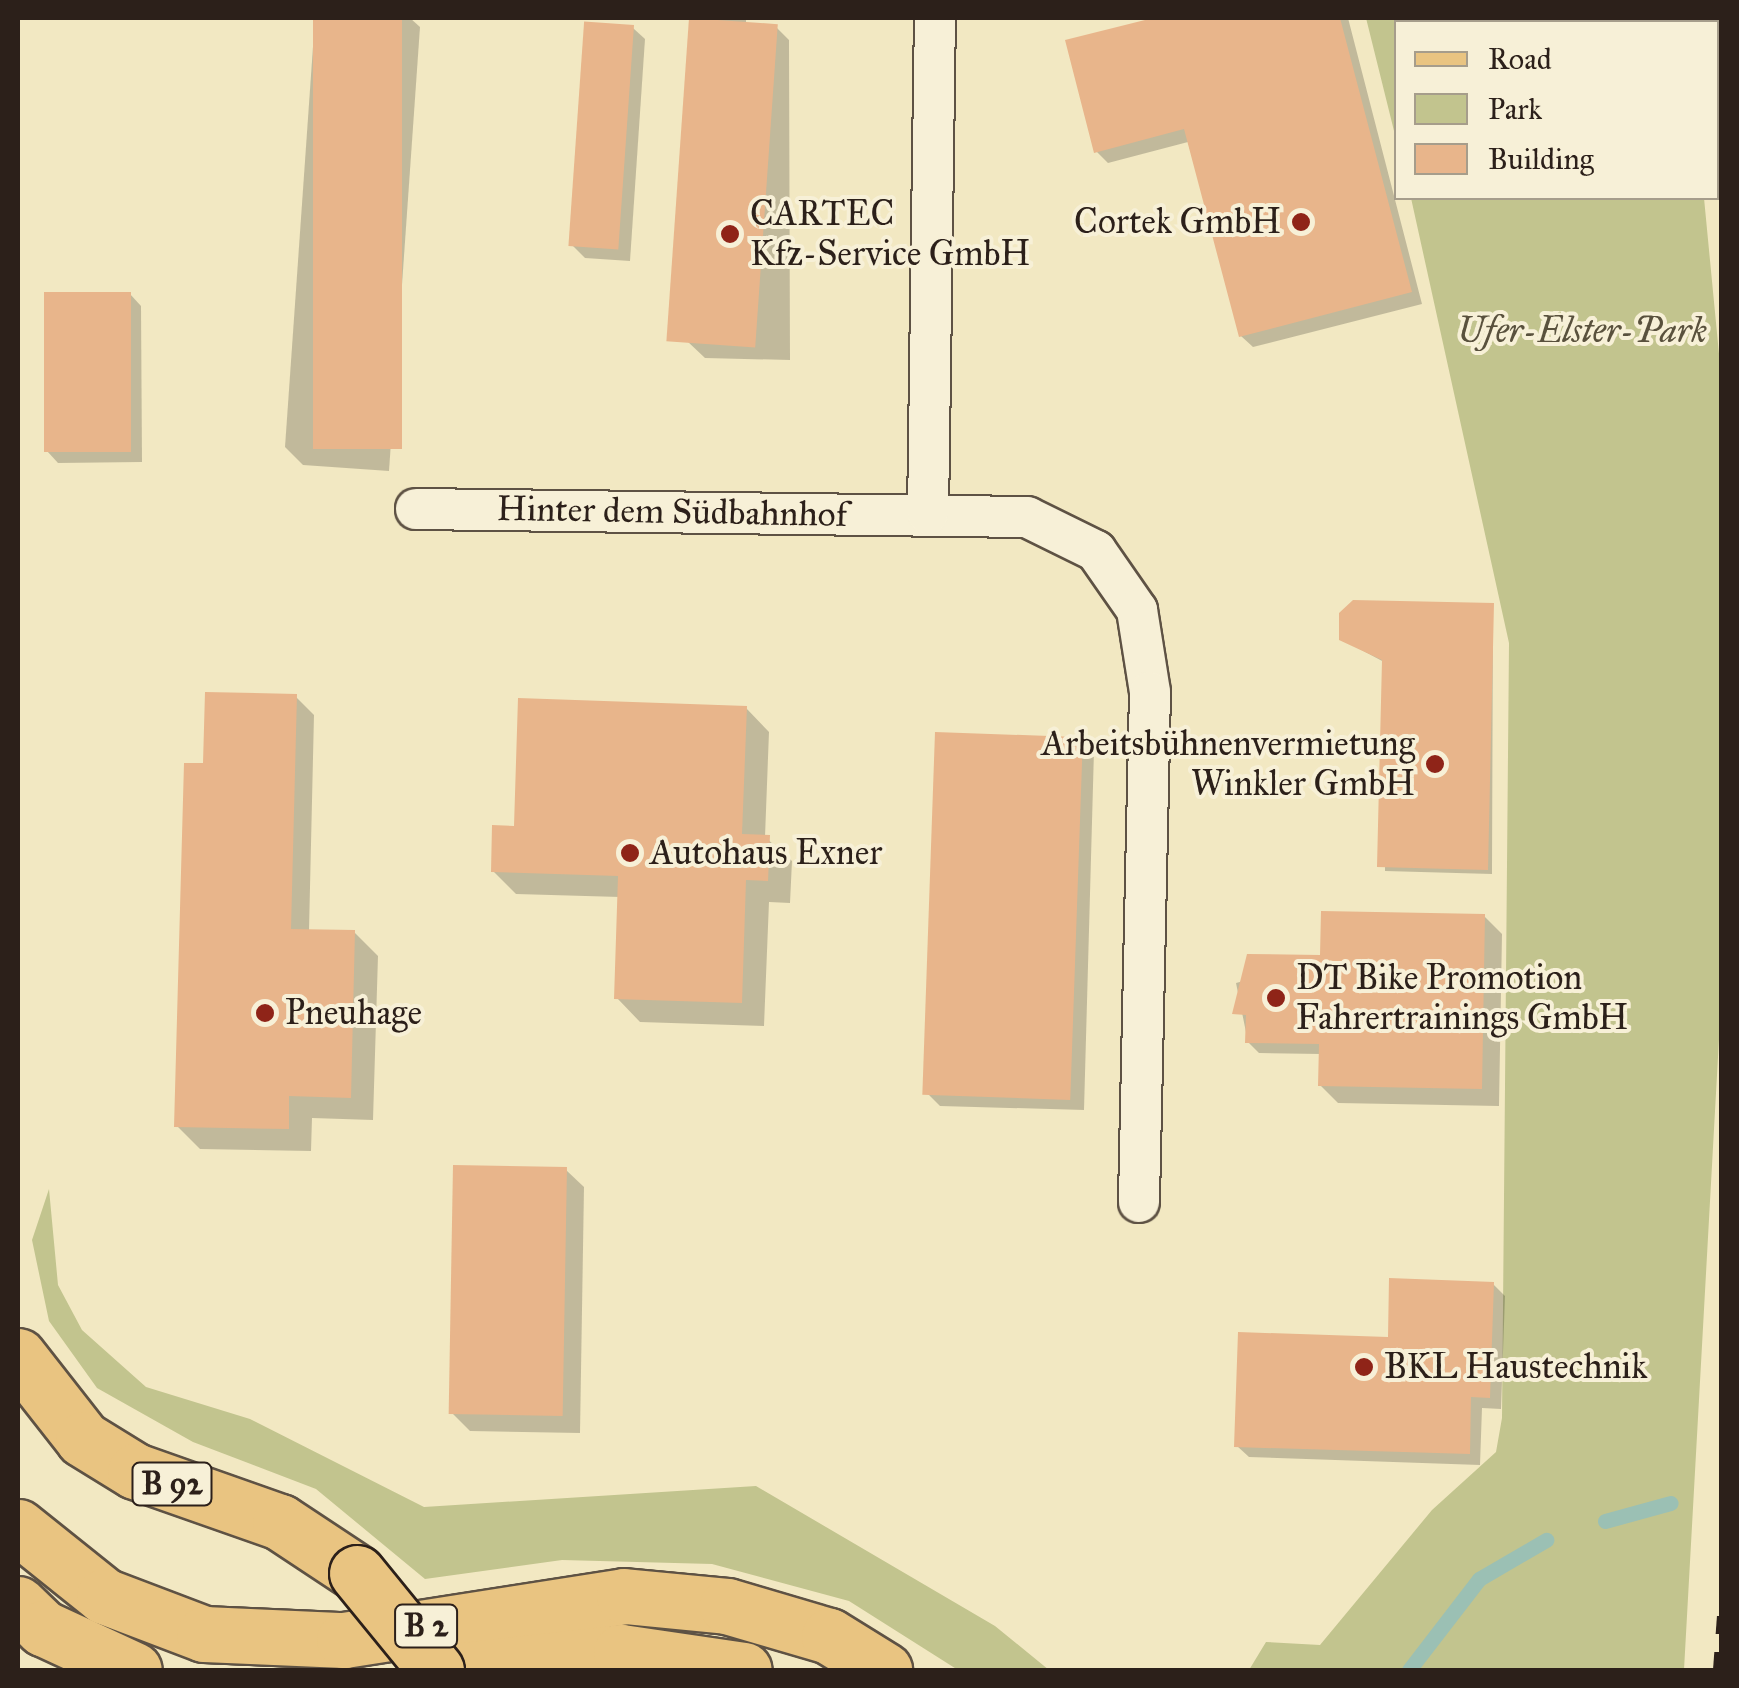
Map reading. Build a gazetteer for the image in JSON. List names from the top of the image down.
{
  "streets": {
    "main road": ["B 92", "B 2"],
    "street": ["Hinter dem Südbahnhof"]
  },
  "parks": ["Ufer-Elster-Park"],
  "places": [
    "Cortek GmbH",
    "CARTEC Kfz-Service GmbH",
    "Arbeitsbühnenvermietung Winkler GmbH",
    "Autohaus Exner",
    "DT Bike Promotion Fahrertrainings GmbH",
    "Pneuhage",
    "BKL Haustechnik"
  ],
  "legend": ["Road", "Park", "Building"]
}
